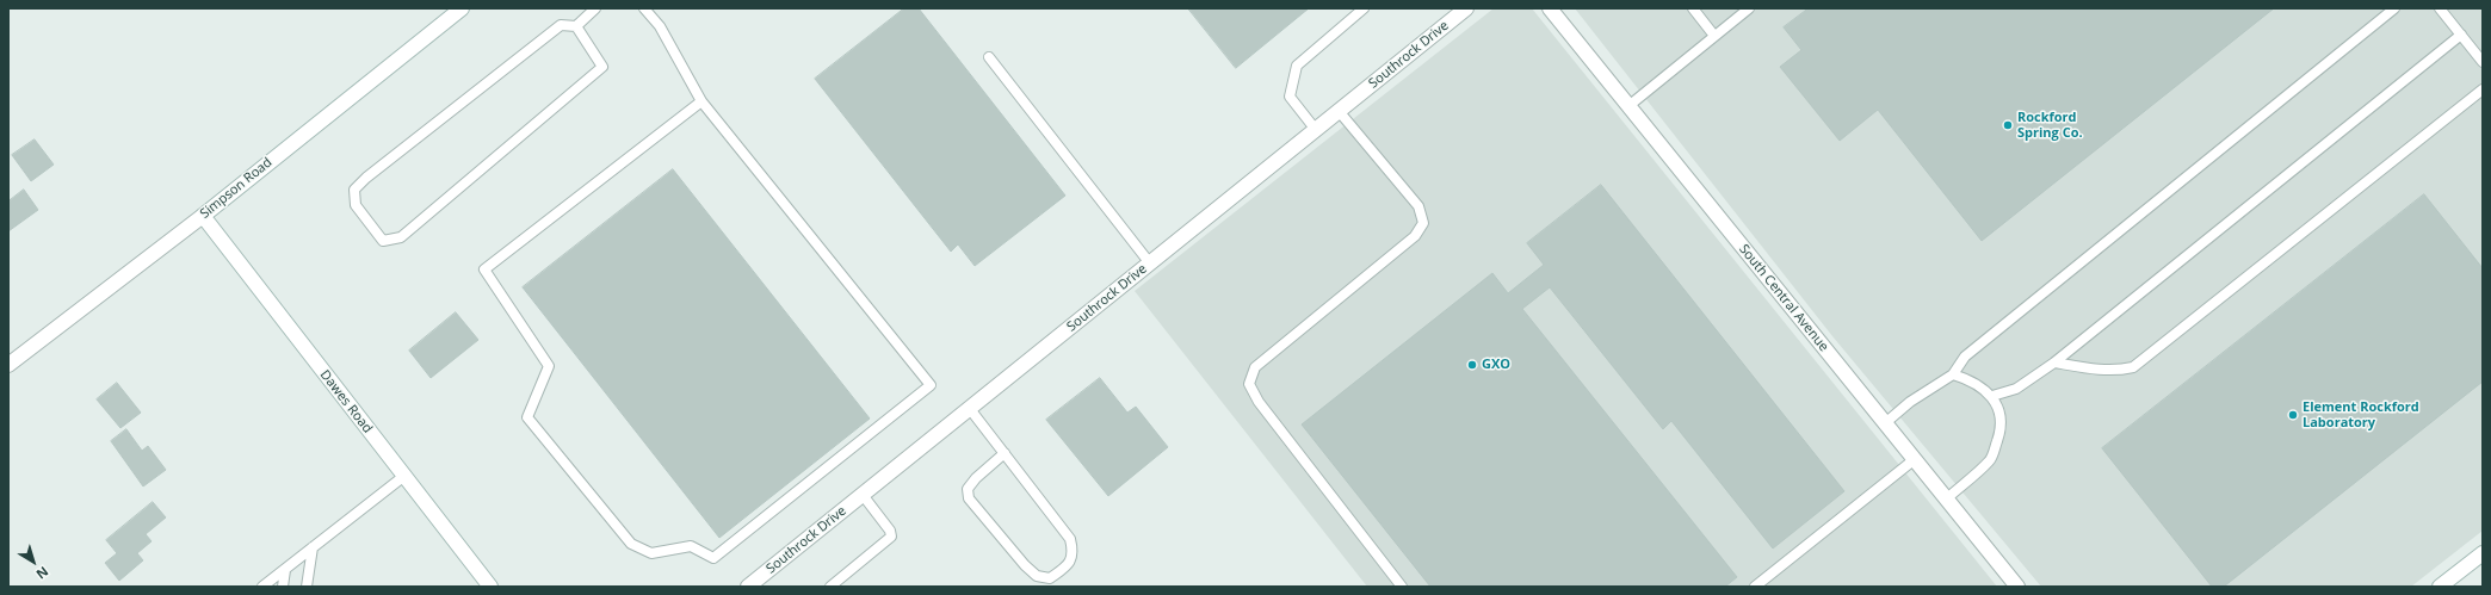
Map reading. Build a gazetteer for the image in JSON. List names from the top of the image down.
{
  "streets": {
    "street": [
      "Southrock Drive",
      "Simpson Road",
      "South Central Avenue",
      "Dawes Road"
    ]
  },
  "crossings": [
    ["Simpson Road", "Dawes Road"]
  ],
  "places": ["Rockford Spring Co.", "GXO", "Element Rockford Laboratory"],
  "north": "bottom right"
}
